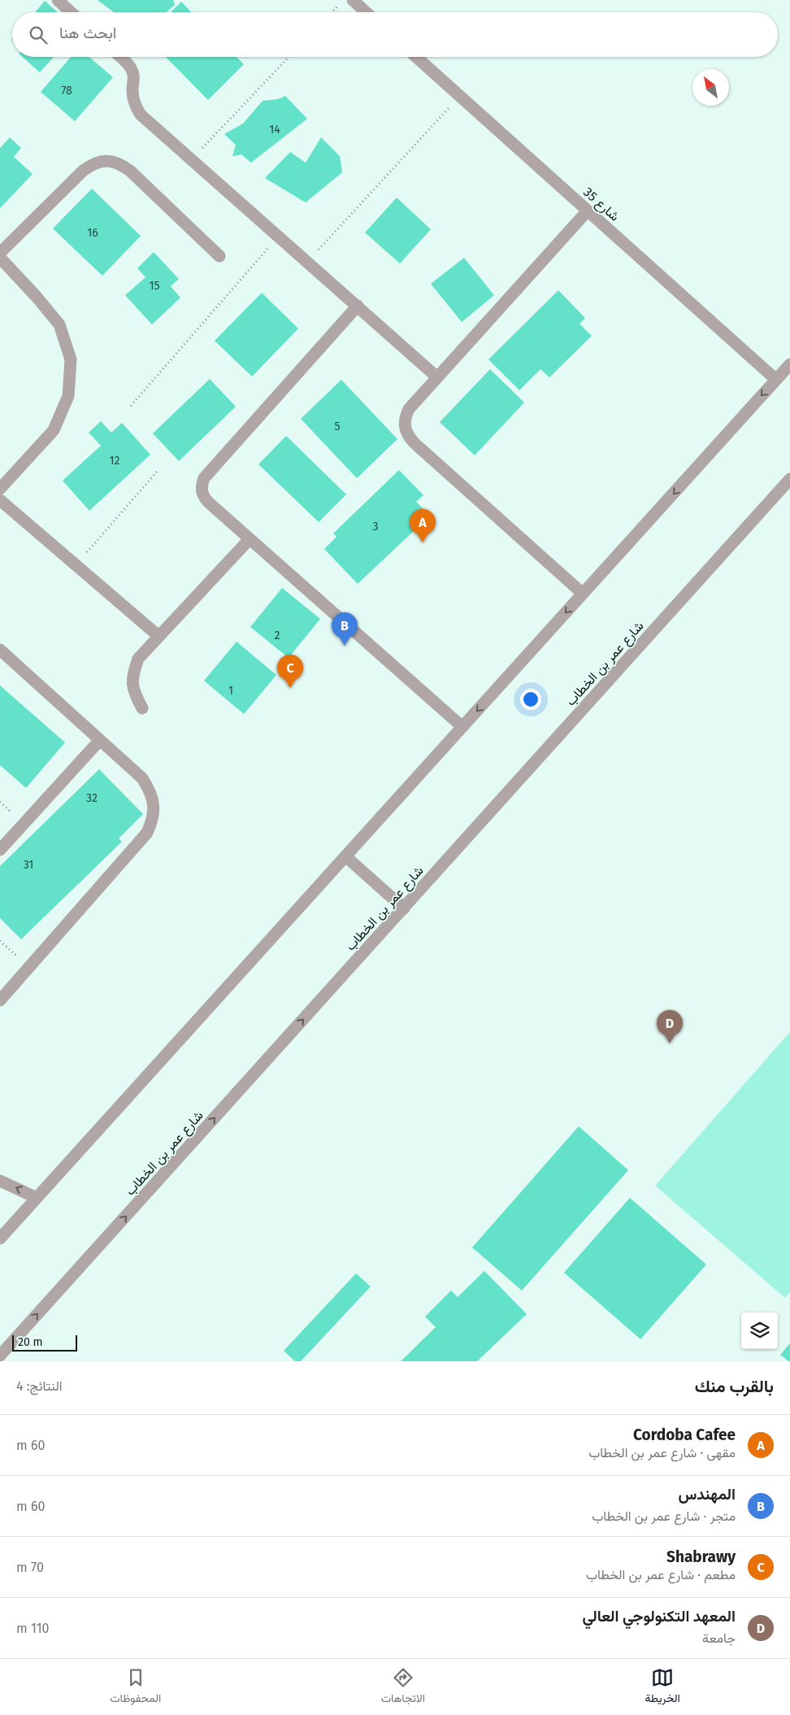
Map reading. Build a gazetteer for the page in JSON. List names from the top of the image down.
{
  "streets": {
    "street": ["شارع 35", "شارع عمر بن الخطاب"]
  },
  "house_numbers": [
    "78",
    "14",
    "16",
    "15",
    "5",
    "12",
    "3",
    "2",
    "1",
    "32",
    "31"
  ],
  "scale_bar": "20 m",
  "north": "top left",
  "page": {
    "search": "ابحث هنا",
    "pins": [
      "A",
      "B",
      "C",
      "D"
    ],
    "scale": "20 m",
    "heading": ["بالقرب منك", "النتائج: 4"],
    "list": [
      {
        "mark": "A",
        "name": "Cordoba Cafee",
        "note": "مقهى · شارع عمر بن الخطاب",
        "value": "60 m"
      },
      {
        "mark": "B",
        "name": "المهندس",
        "note": "متجر · شارع عمر بن الخطاب",
        "value": "60 m"
      },
      {
        "mark": "C",
        "name": "Shabrawy",
        "note": "مطعم · شارع عمر بن الخطاب",
        "value": "70 m"
      },
      {
        "mark": "D",
        "name": "المعهد التكنولوجي العالي",
        "note": "جامعة",
        "value": "110 m"
      }
    ],
    "nav": ["الخريطة", "الاتجاهات", "المحفوظات"]
  }
}
